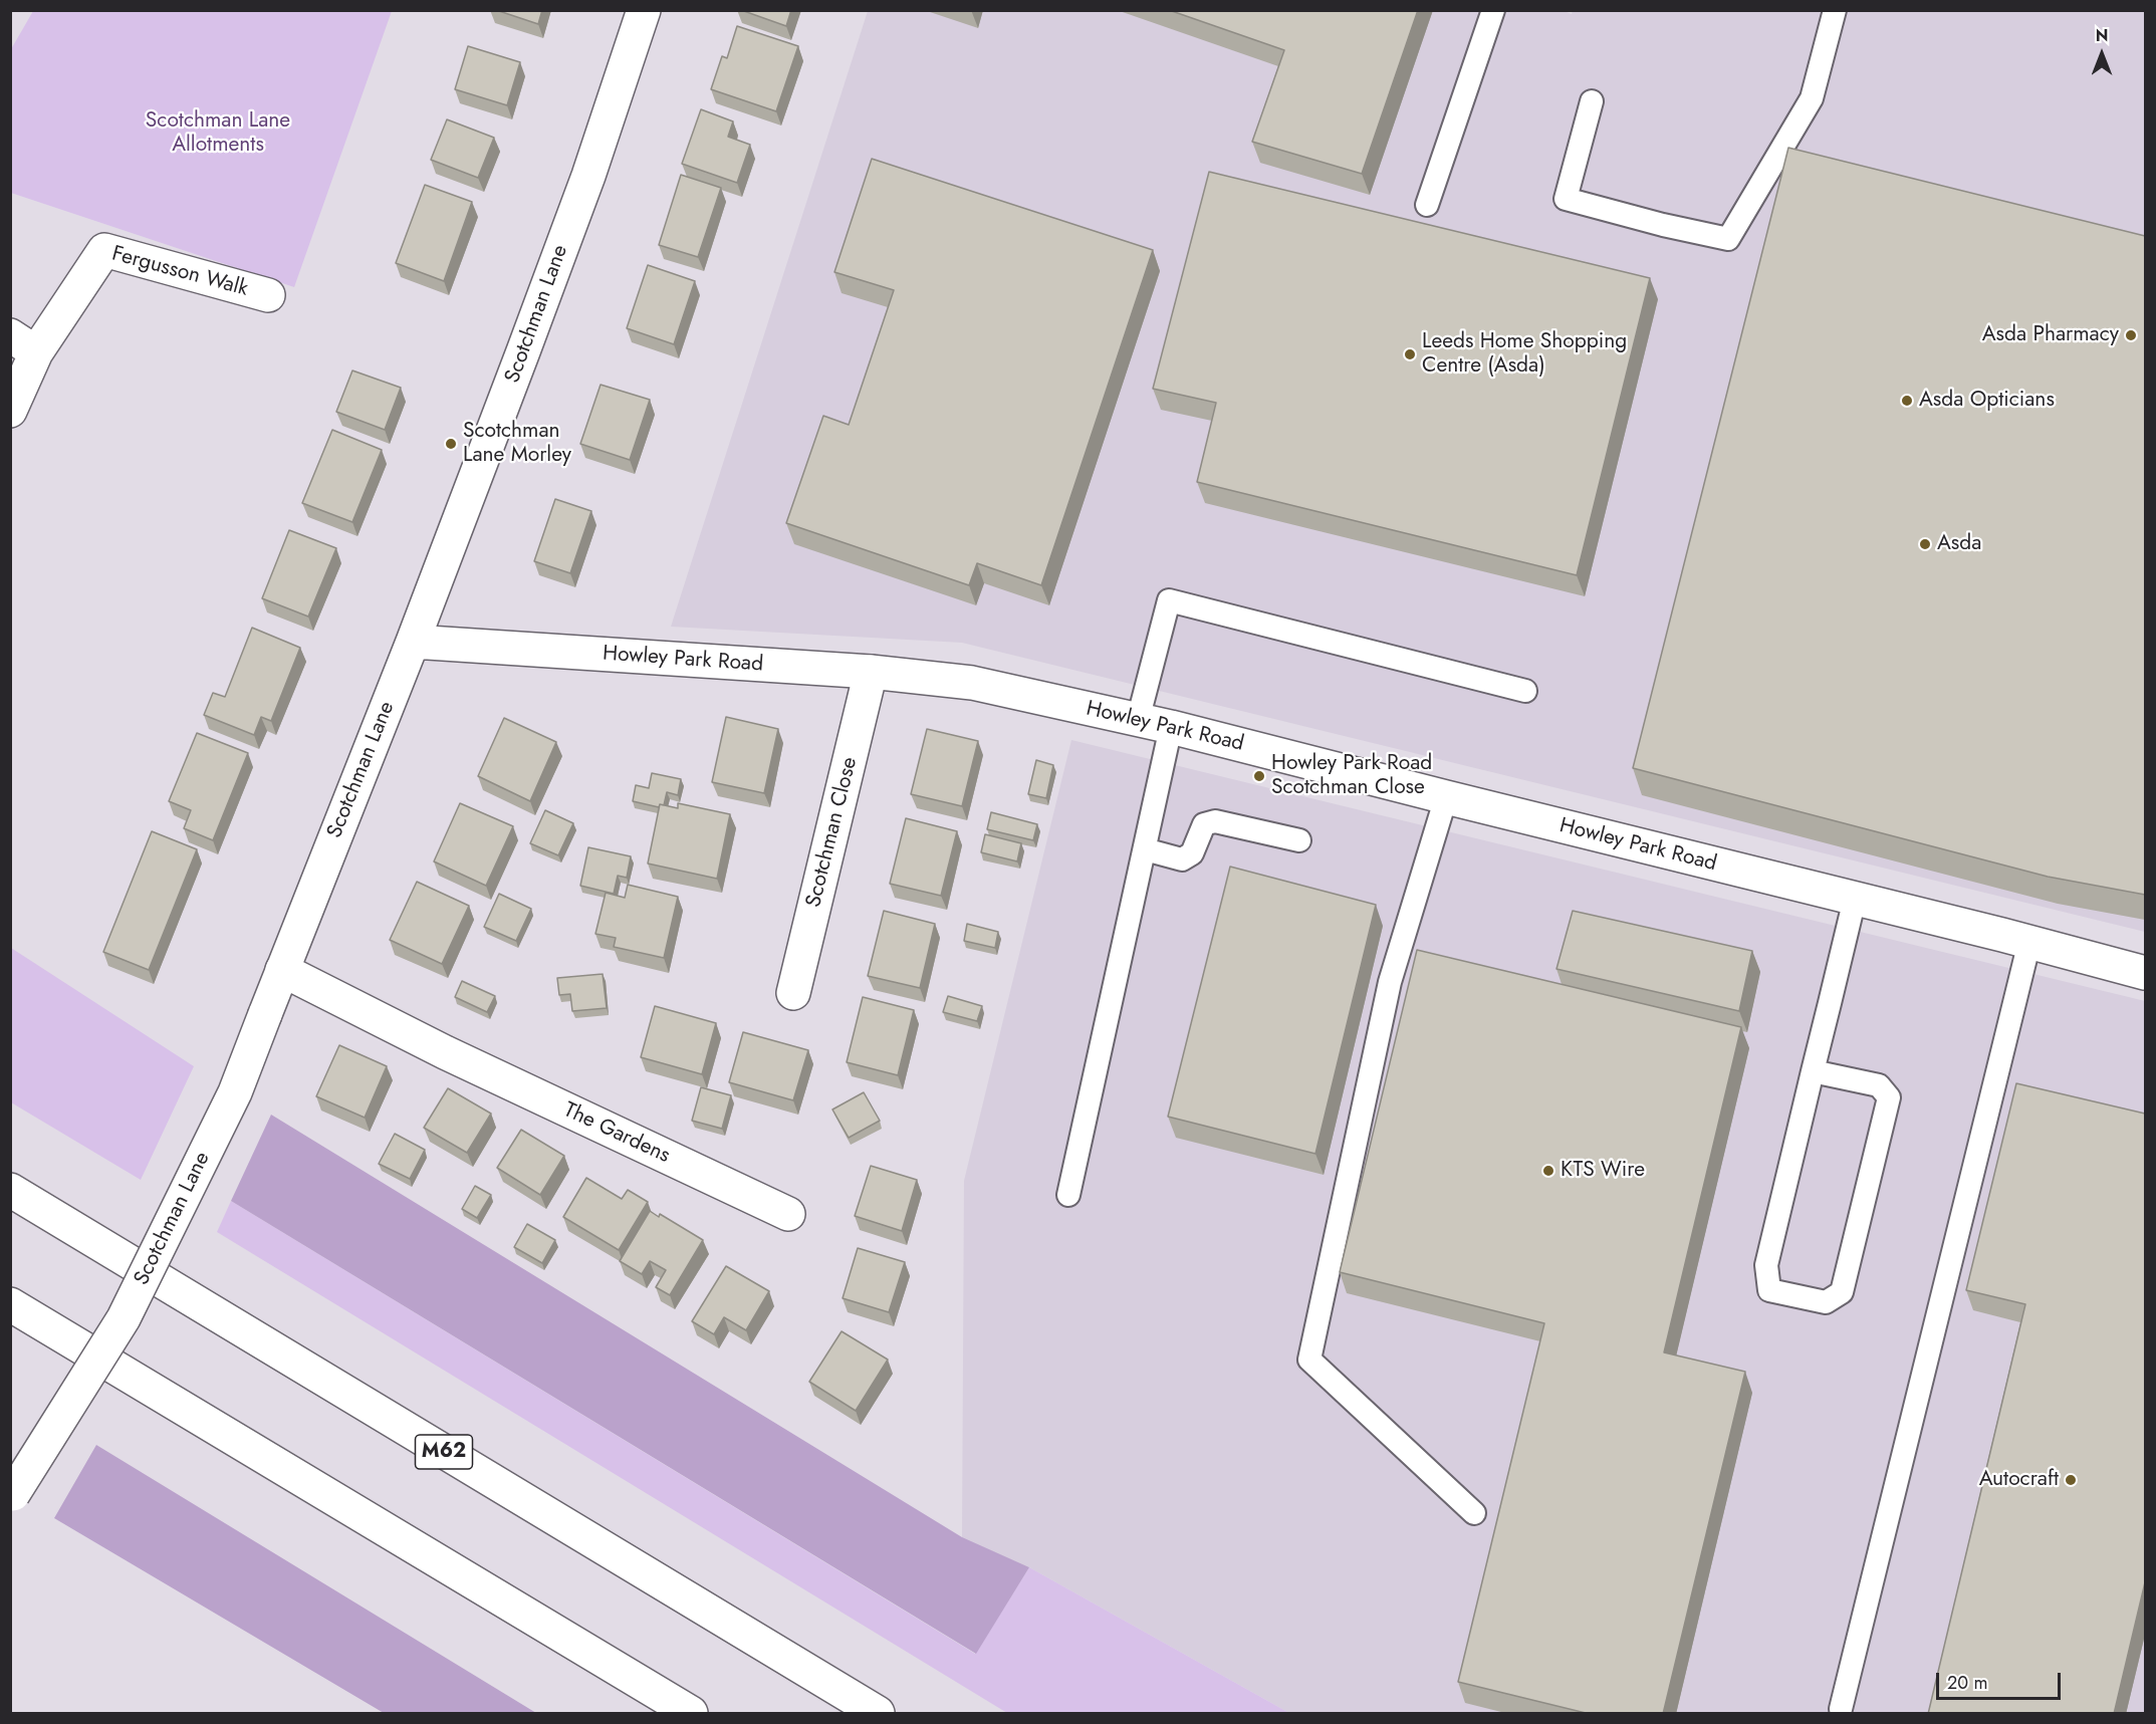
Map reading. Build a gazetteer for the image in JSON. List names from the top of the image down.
{
  "streets": {
    "main road": [
      "Fergusson Walk",
      "Scotchman Lane",
      "Howley Park Road",
      "Scotchman Close",
      "The Gardens",
      "M62"
    ]
  },
  "crossings": [
    ["Scotchman Lane", "Howley Park Road"],
    ["Scotchman Lane", "The Gardens"],
    ["Howley Park Road", "Scotchman Close"]
  ],
  "parks": ["Scotchman Lane Allotments"],
  "places": [
    "Asda Pharmacy",
    "Leeds Home Shopping Centre (Asda)",
    "Asda Opticians",
    "Scotchman Lane Morley",
    "Asda",
    "Howley Park Road Scotchman Close",
    "KTS Wire",
    "Autocraft"
  ],
  "scale_bar": "20 m",
  "north": "top"
}
